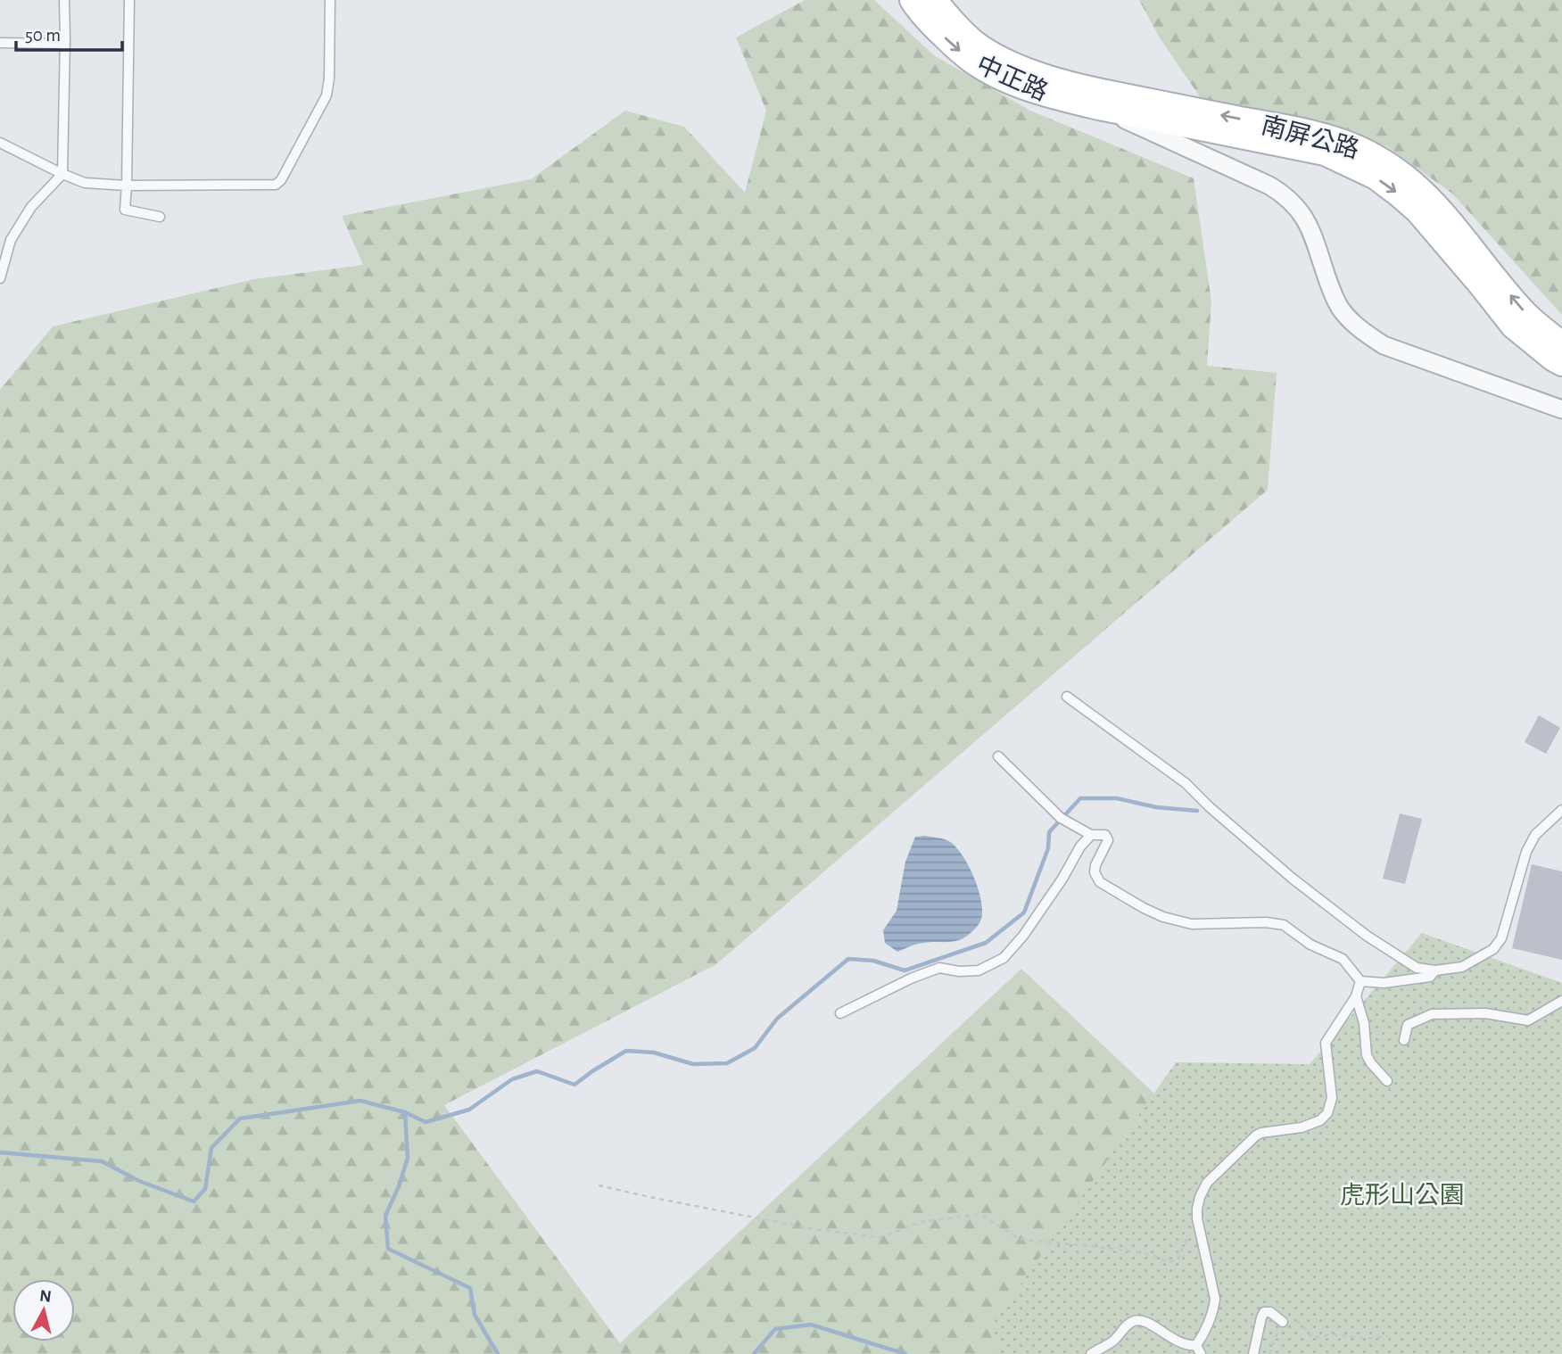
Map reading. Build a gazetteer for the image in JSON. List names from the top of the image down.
{
  "streets": {
    "main road": ["中正路", "南屏公路"]
  },
  "crossings": [
    ["中正路", "南屏公路"]
  ],
  "parks": ["虎形山公園"],
  "scale_bar": "50 m",
  "north": "top"
}
